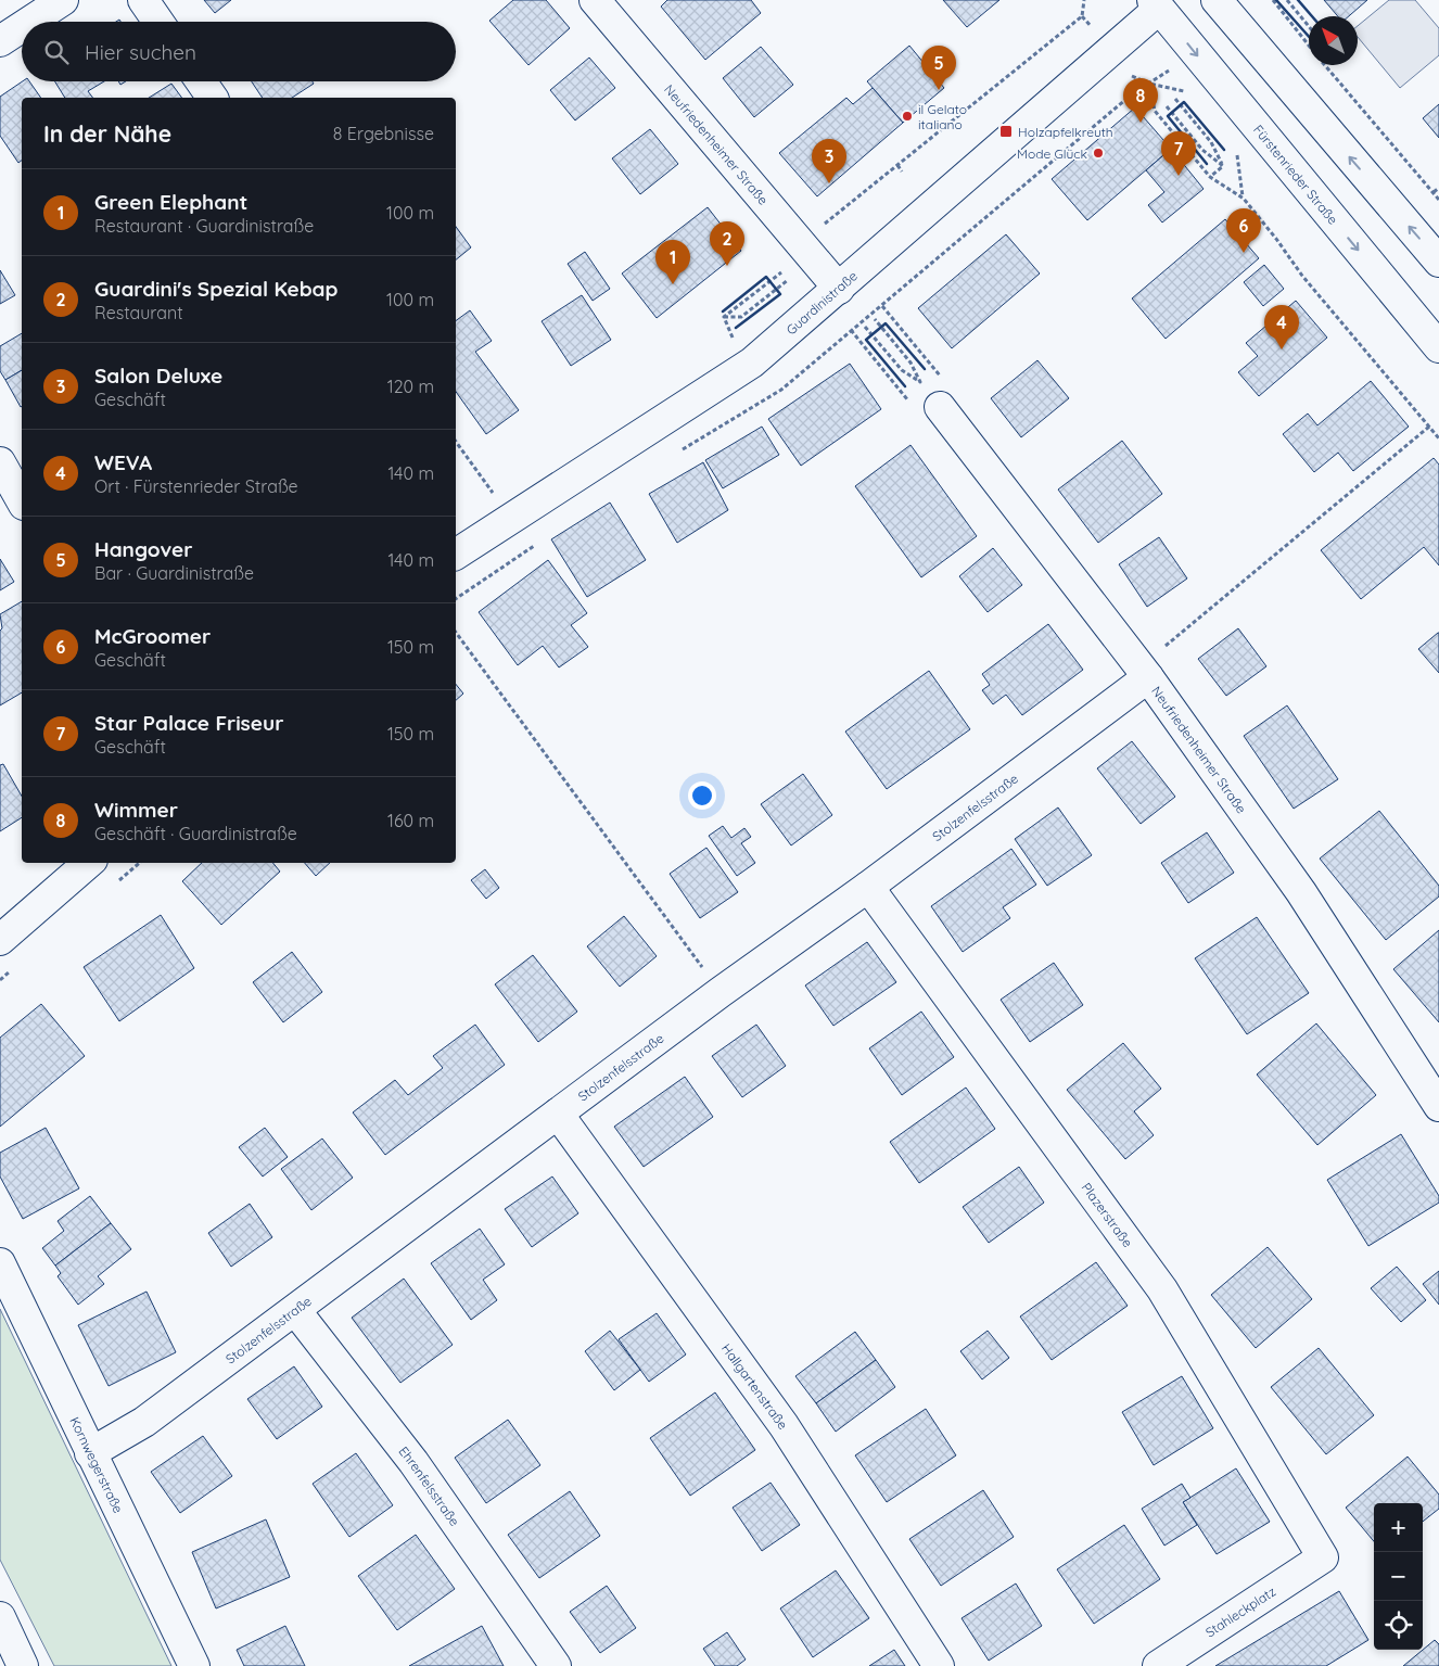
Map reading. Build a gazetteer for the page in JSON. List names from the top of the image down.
{
  "streets": {
    "street": [
      "Neufriedenheimer Straße",
      "Fürstenrieder Straße",
      "Guardinistraße",
      "Stolzenfelsstraße",
      "Plazerstraße",
      "Hallgartenstraße",
      "Kornwegerstraße",
      "Ehrenfelsstraße",
      "Stahleckplatz"
    ]
  },
  "crossings": [
    ["Neufriedenheimer Straße", "Guardinistraße"],
    ["Neufriedenheimer Straße", "Stolzenfelsstraße"],
    ["Fürstenrieder Straße", "Guardinistraße"],
    ["Stolzenfelsstraße", "Plazerstraße"],
    ["Stolzenfelsstraße", "Hallgartenstraße"],
    ["Stolzenfelsstraße", "Kornwegerstraße"],
    ["Stolzenfelsstraße", "Ehrenfelsstraße"],
    ["Plazerstraße", "Stahleckplatz"]
  ],
  "places": {
    "other": ["il Gelato italiano", "Mode Glück"],
    "transit": ["Holzapfelkreuth"]
  },
  "north": "top left",
  "page": {
    "search": "Hier suchen",
    "pins": [
      "5",
      "8",
      "7",
      "3",
      "6",
      "2",
      "1",
      "4"
    ],
    "heading": ["In der Nähe", "8 Ergebnisse"],
    "list": [
      {
        "mark": "1",
        "name": "Green Elephant",
        "note": "Restaurant · Guardinistraße",
        "value": "100 m"
      },
      {
        "mark": "2",
        "name": "Guardini's Spezial Kebap",
        "note": "Restaurant",
        "value": "100 m"
      },
      {
        "mark": "3",
        "name": "Salon Deluxe",
        "note": "Geschäft",
        "value": "120 m"
      },
      {
        "mark": "4",
        "name": "WEVA",
        "note": "Ort · Fürstenrieder Straße",
        "value": "140 m"
      },
      {
        "mark": "5",
        "name": "Hangover",
        "note": "Bar · Guardinistraße",
        "value": "140 m"
      },
      {
        "mark": "6",
        "name": "McGroomer",
        "note": "Geschäft",
        "value": "150 m"
      },
      {
        "mark": "7",
        "name": "Star Palace Friseur",
        "note": "Geschäft",
        "value": "150 m"
      },
      {
        "mark": "8",
        "name": "Wimmer",
        "note": "Geschäft · Guardinistraße",
        "value": "160 m"
      }
    ],
    "map_buttons": ["+", "−"]
  }
}
